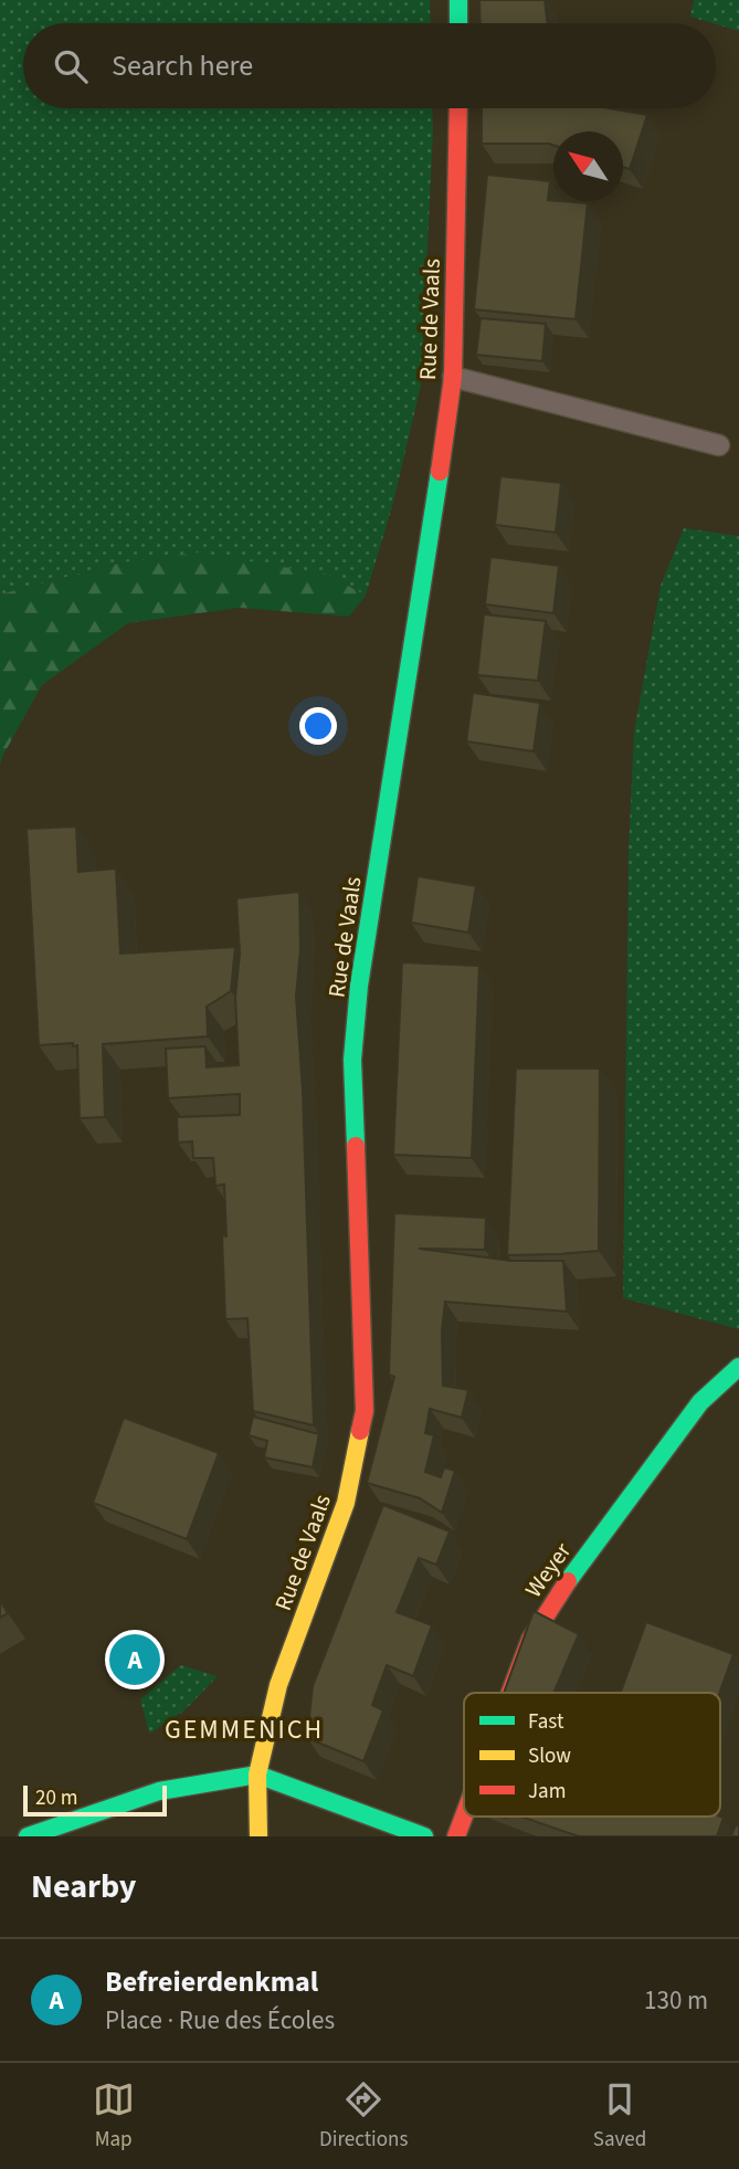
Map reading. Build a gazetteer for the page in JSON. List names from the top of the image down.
{
  "streets": {
    "main road": ["Rue de Vaals", "Weyer"]
  },
  "districts": ["GEMMENICH"],
  "legend": ["Fast", "Slow", "Jam"],
  "scale_bar": "20 m",
  "north": "top left",
  "page": {
    "search": "Search here",
    "pins": "A",
    "scale": "20 m",
    "heading": "Nearby",
    "list": [
      {
        "mark": "A",
        "name": "Befreierdenkmal",
        "note": "Place · Rue des Écoles",
        "value": "130 m"
      }
    ],
    "nav": ["Map", "Directions", "Saved"]
  }
}
